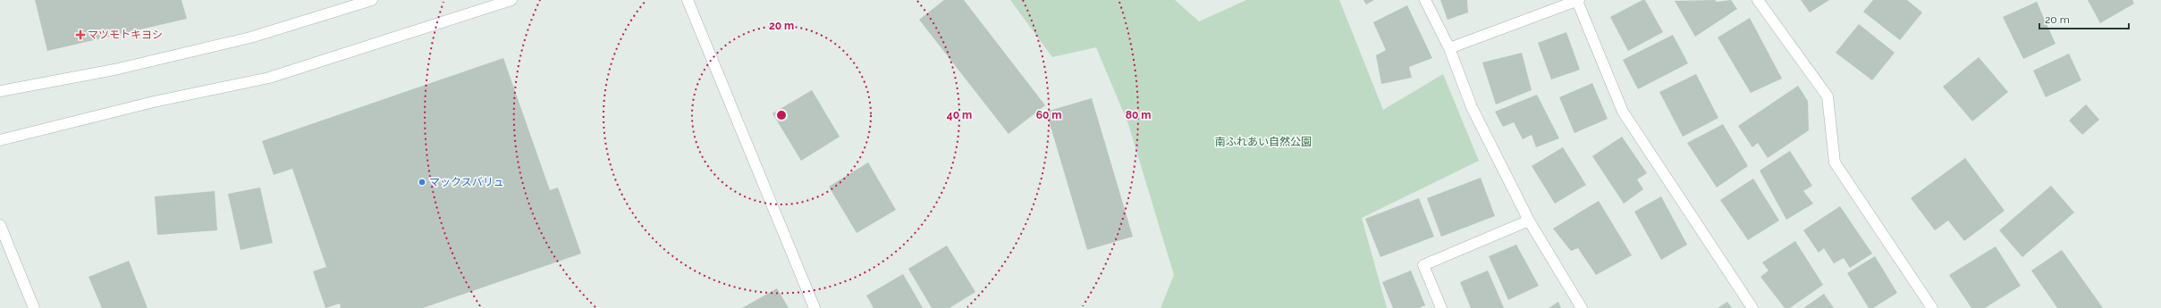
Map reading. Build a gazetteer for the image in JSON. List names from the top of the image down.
{
  "parks": ["南ふれあい自然公園"],
  "places": {
    "health": ["マツモトキヨシ"],
    "other": ["マックスバリュ"]
  },
  "scale_bar": "20 m",
  "rings": [
    "20 m",
    "40 m",
    "60 m",
    "80 m"
  ]
}
